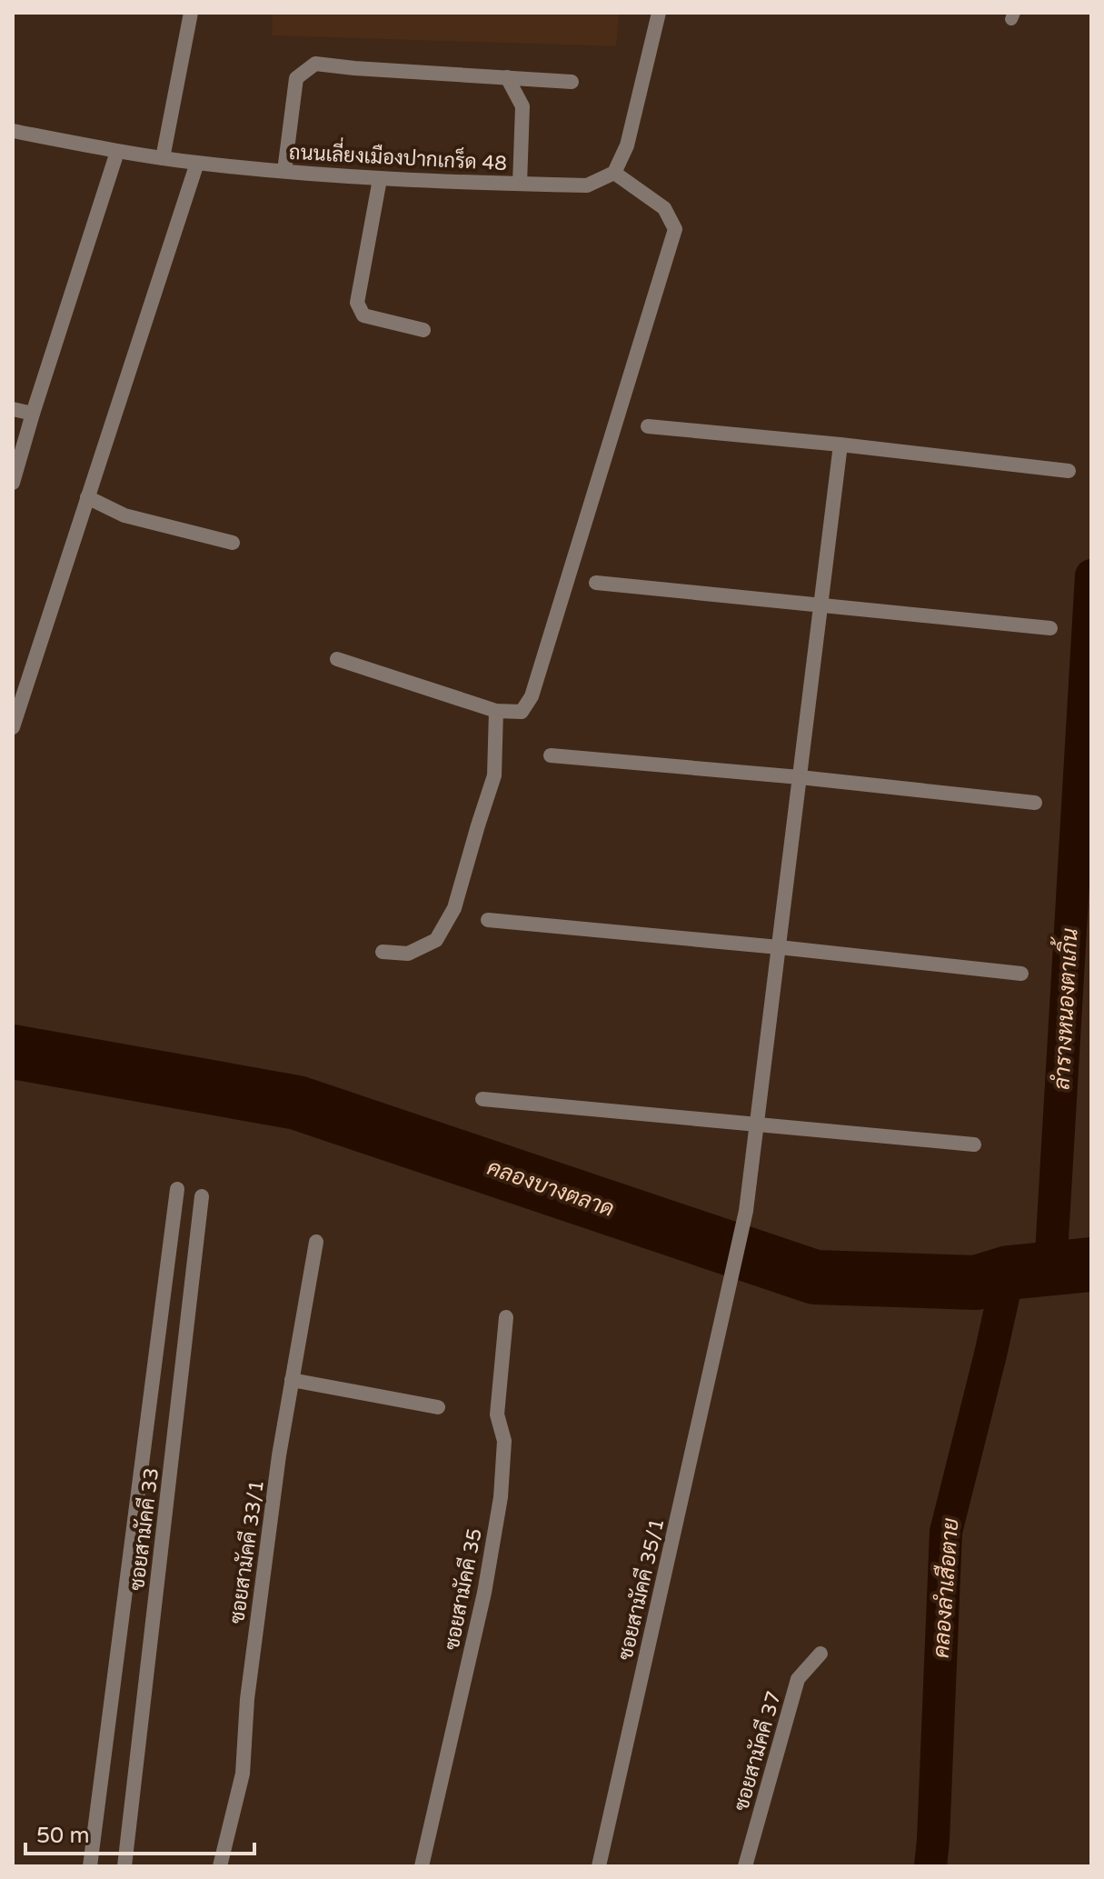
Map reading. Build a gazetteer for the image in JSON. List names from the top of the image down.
{
  "streets": {
    "street": [
      "ถนนเลี่ยงเมืองปากเกร็ด 48",
      "ซอยสามัคคี 33",
      "ซอยสามัคคี 33/1",
      "ซอยสามัคคี 35",
      "ซอยสามัคคี 35/1",
      "ซอยสามัคคี 37"
    ]
  },
  "water": ["ลำรางหนองตาเกิ้น", "คลองบางตลาด", "คลองลำเสือตาย"],
  "scale_bar": "50 m"
}
